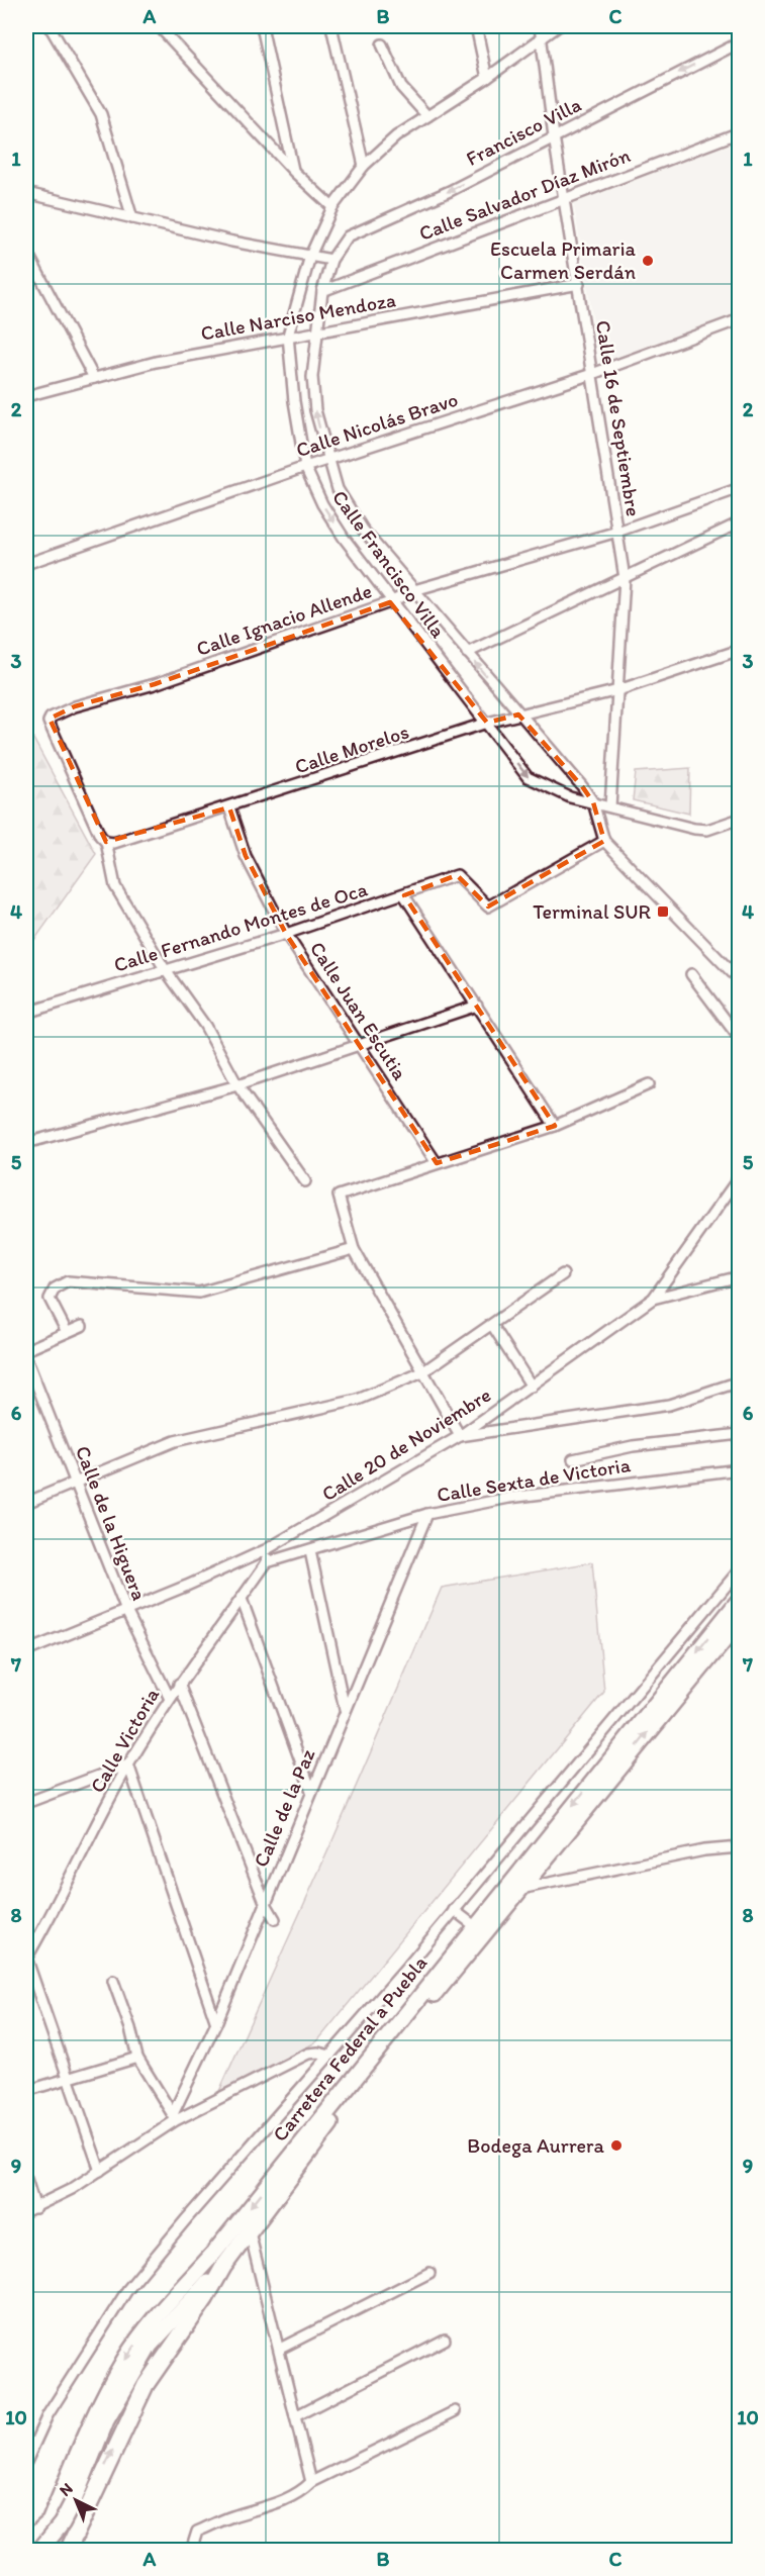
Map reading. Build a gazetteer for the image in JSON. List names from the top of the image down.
{
  "streets": {
    "main road": ["Carretera Federal a Puebla"],
    "street": [
      "Francisco Villa",
      "Calle Salvador Díaz Mirón",
      "Calle Narciso Mendoza",
      "Calle 16 de Septiembre",
      "Calle Nicolás Bravo",
      "Calle Francisco Villa",
      "Calle Ignacio Allende",
      "Calle Morelos",
      "Calle Fernando Montes de Oca",
      "Calle Juan Escutia",
      "Calle 20 de Noviembre",
      "Calle Sexta de Victoria",
      "Calle de la Higuera",
      "Calle Victoria",
      "Calle de la Paz"
    ]
  },
  "crossings": [
    ["Francisco Villa", "Calle 16 de Septiembre"],
    ["Francisco Villa", "Calle Francisco Villa"],
    ["Calle Salvador Díaz Mirón", "Calle 16 de Septiembre"],
    ["Calle Salvador Díaz Mirón", "Calle Francisco Villa"],
    ["Calle Narciso Mendoza", "Calle 16 de Septiembre"],
    ["Calle Narciso Mendoza", "Calle Francisco Villa"],
    ["Calle 16 de Septiembre", "Calle Nicolás Bravo"],
    ["Calle 16 de Septiembre", "Calle Francisco Villa"],
    ["Calle 16 de Septiembre", "Calle Ignacio Allende"],
    ["Calle 16 de Septiembre", "Calle Morelos"],
    ["Calle Nicolás Bravo", "Calle Francisco Villa"],
    ["Calle Francisco Villa", "Calle Ignacio Allende"],
    ["Calle Francisco Villa", "Calle Morelos"],
    ["Calle Ignacio Allende", "Calle Morelos"],
    ["Calle Morelos", "Calle Juan Escutia"],
    ["Calle Fernando Montes de Oca", "Calle Juan Escutia"],
    ["Calle 20 de Noviembre", "Calle de la Higuera"],
    ["Calle Sexta de Victoria", "Calle Victoria"],
    ["Calle Sexta de Victoria", "Calle de la Paz"],
    ["Calle de la Higuera", "Calle Victoria"]
  ],
  "one_way": ["Francisco Villa"],
  "places": {
    "other": ["Escuela Primaria Carmen Serdán", "Bodega Aurrera"],
    "transit": ["Terminal SUR"]
  },
  "north": "top left",
  "grid": {
    "columns": ["A", "B", "C"],
    "rows": [
      "1",
      "2",
      "3",
      "4",
      "5",
      "6",
      "7",
      "8",
      "9",
      "10"
    ]
  }
}
